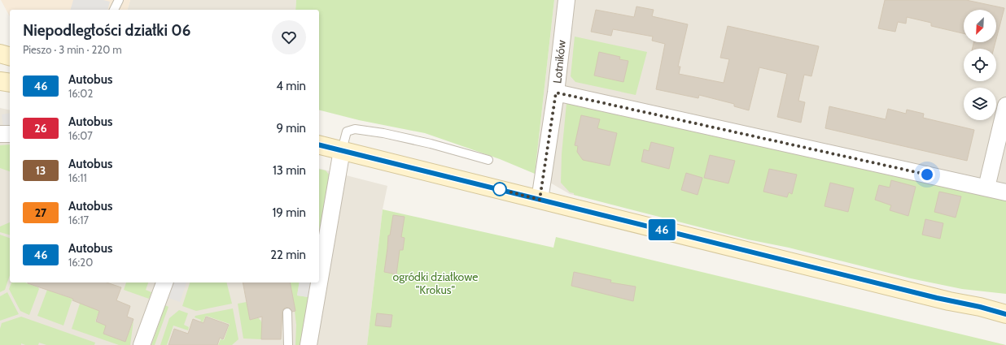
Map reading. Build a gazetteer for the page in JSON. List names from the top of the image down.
{
  "streets": {
    "street": ["Lotników"]
  },
  "parks": ["ogródki działkowe \"Krokus\""],
  "lines": ["bus line 46"],
  "north": "bottom left",
  "page": {
    "on_map": "46",
    "heading": ["Niepodległości działki 06", "Pieszo · 3 min · 220 m"],
    "list": [
      {
        "mark": "46",
        "name": "Autobus",
        "note": "16:02",
        "value": "4 min"
      },
      {
        "mark": "26",
        "name": "Autobus",
        "note": "16:07",
        "value": "9 min"
      },
      {
        "mark": "13",
        "name": "Autobus",
        "note": "16:11",
        "value": "13 min"
      },
      {
        "mark": "27",
        "name": "Autobus",
        "note": "16:17",
        "value": "19 min"
      },
      {
        "mark": "46",
        "name": "Autobus",
        "note": "16:20",
        "value": "22 min"
      }
    ]
  }
}
